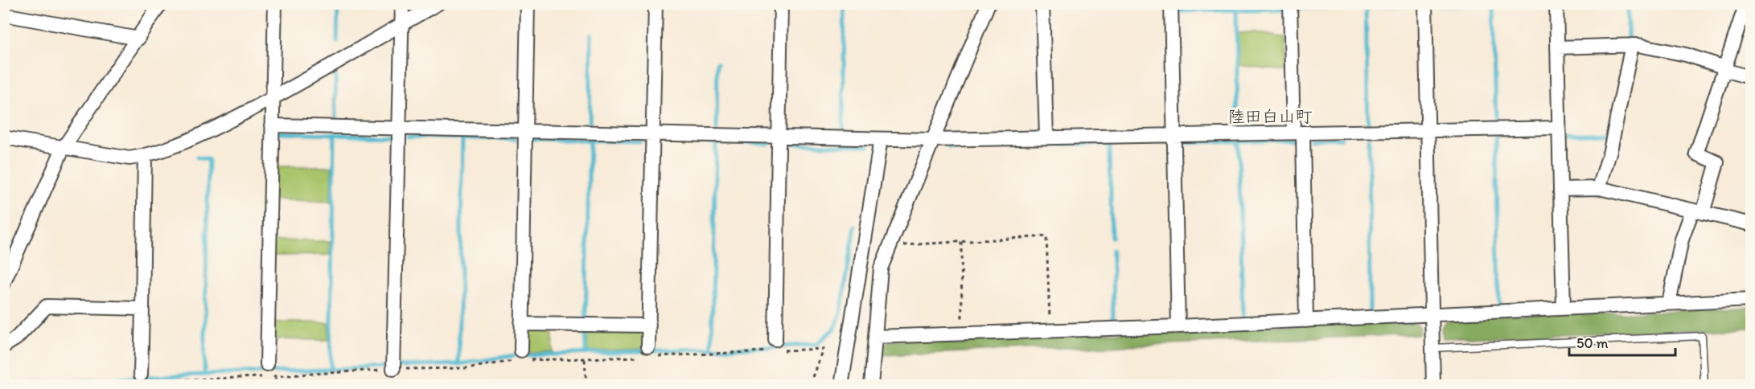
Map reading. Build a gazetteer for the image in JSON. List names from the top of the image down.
{
  "districts": ["陸田白山町"],
  "scale_bar": "50 m"
}
